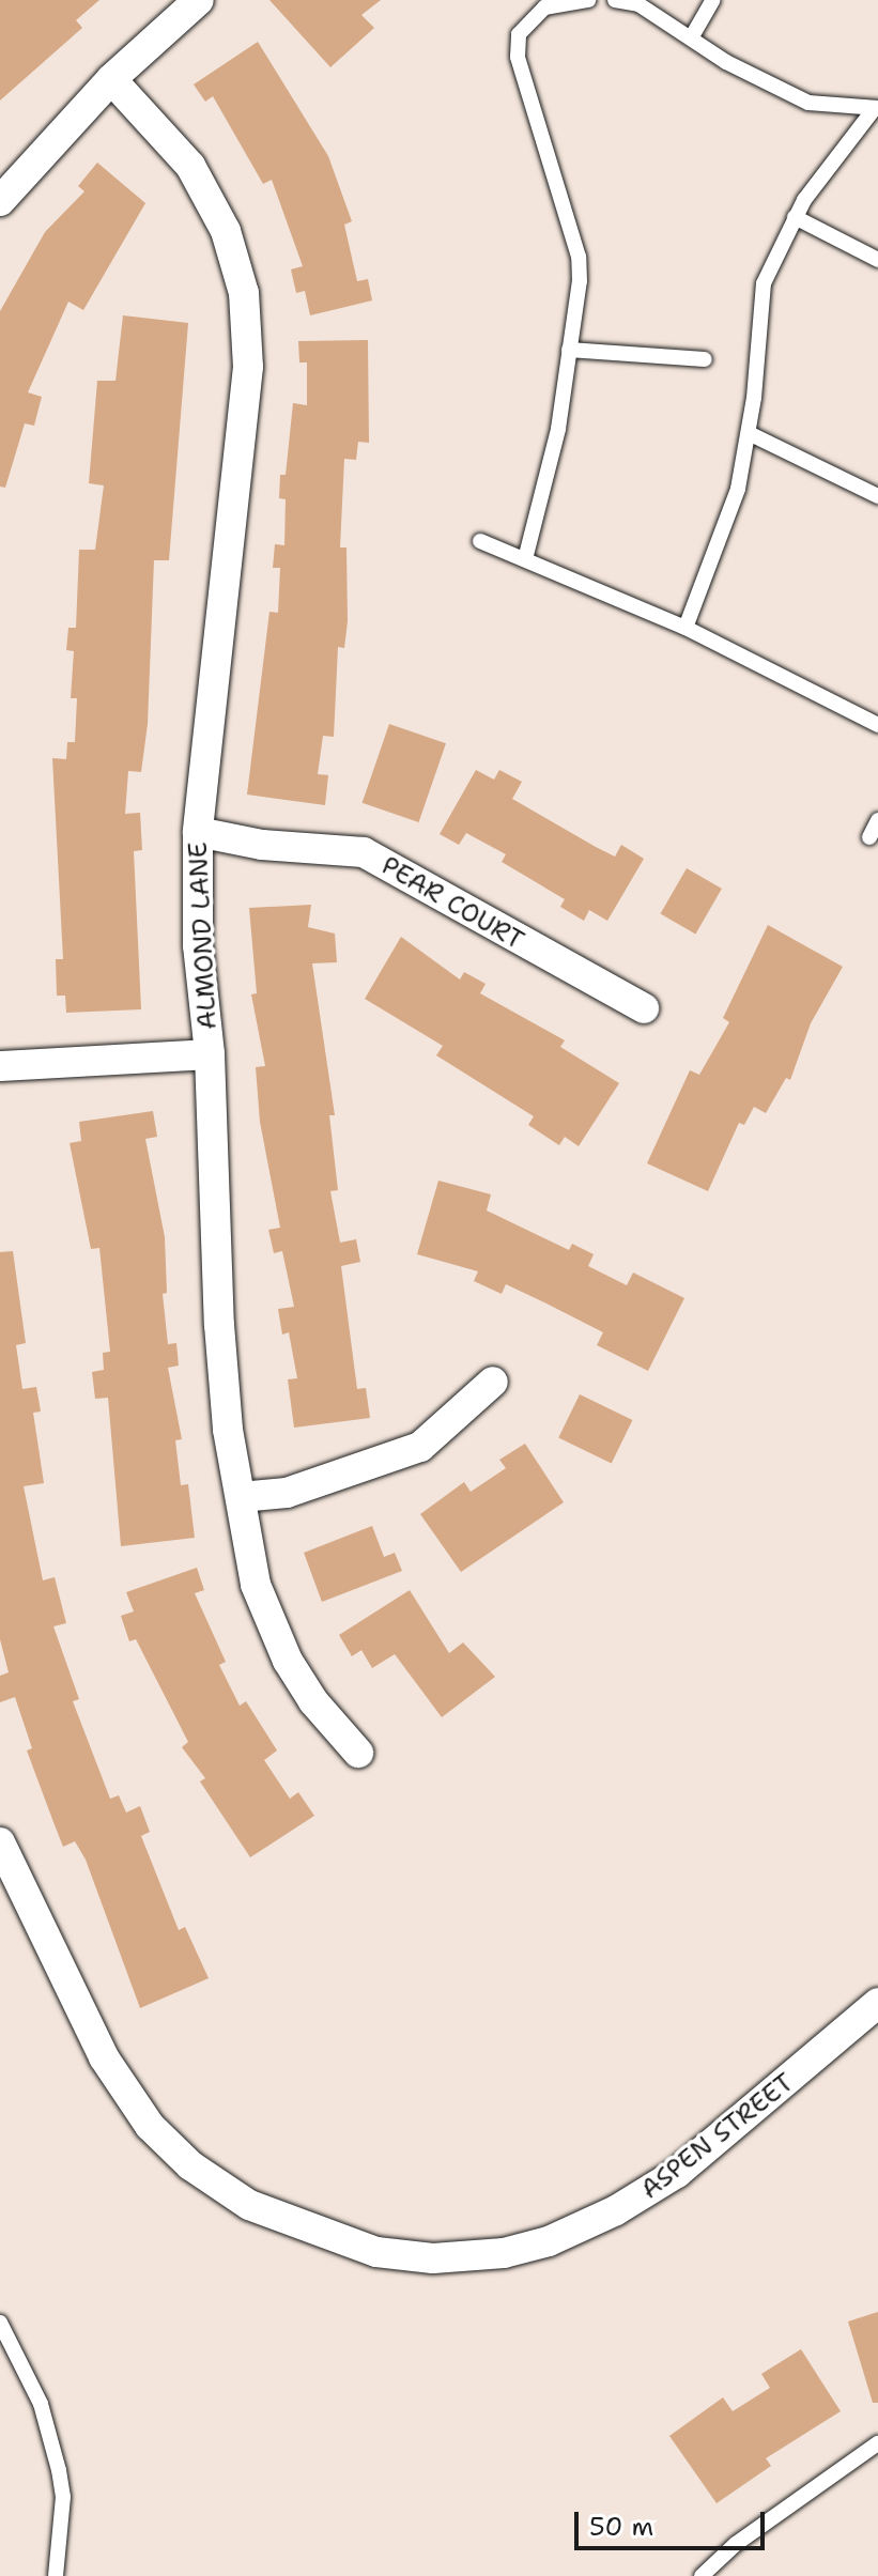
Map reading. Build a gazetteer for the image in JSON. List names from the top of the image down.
{
  "streets": {
    "street": ["PEAR COURT", "ALMOND LANE", "ASPEN STREET"]
  },
  "crossings": [
    ["PEAR COURT", "ALMOND LANE"]
  ],
  "scale_bar": "50 m"
}
